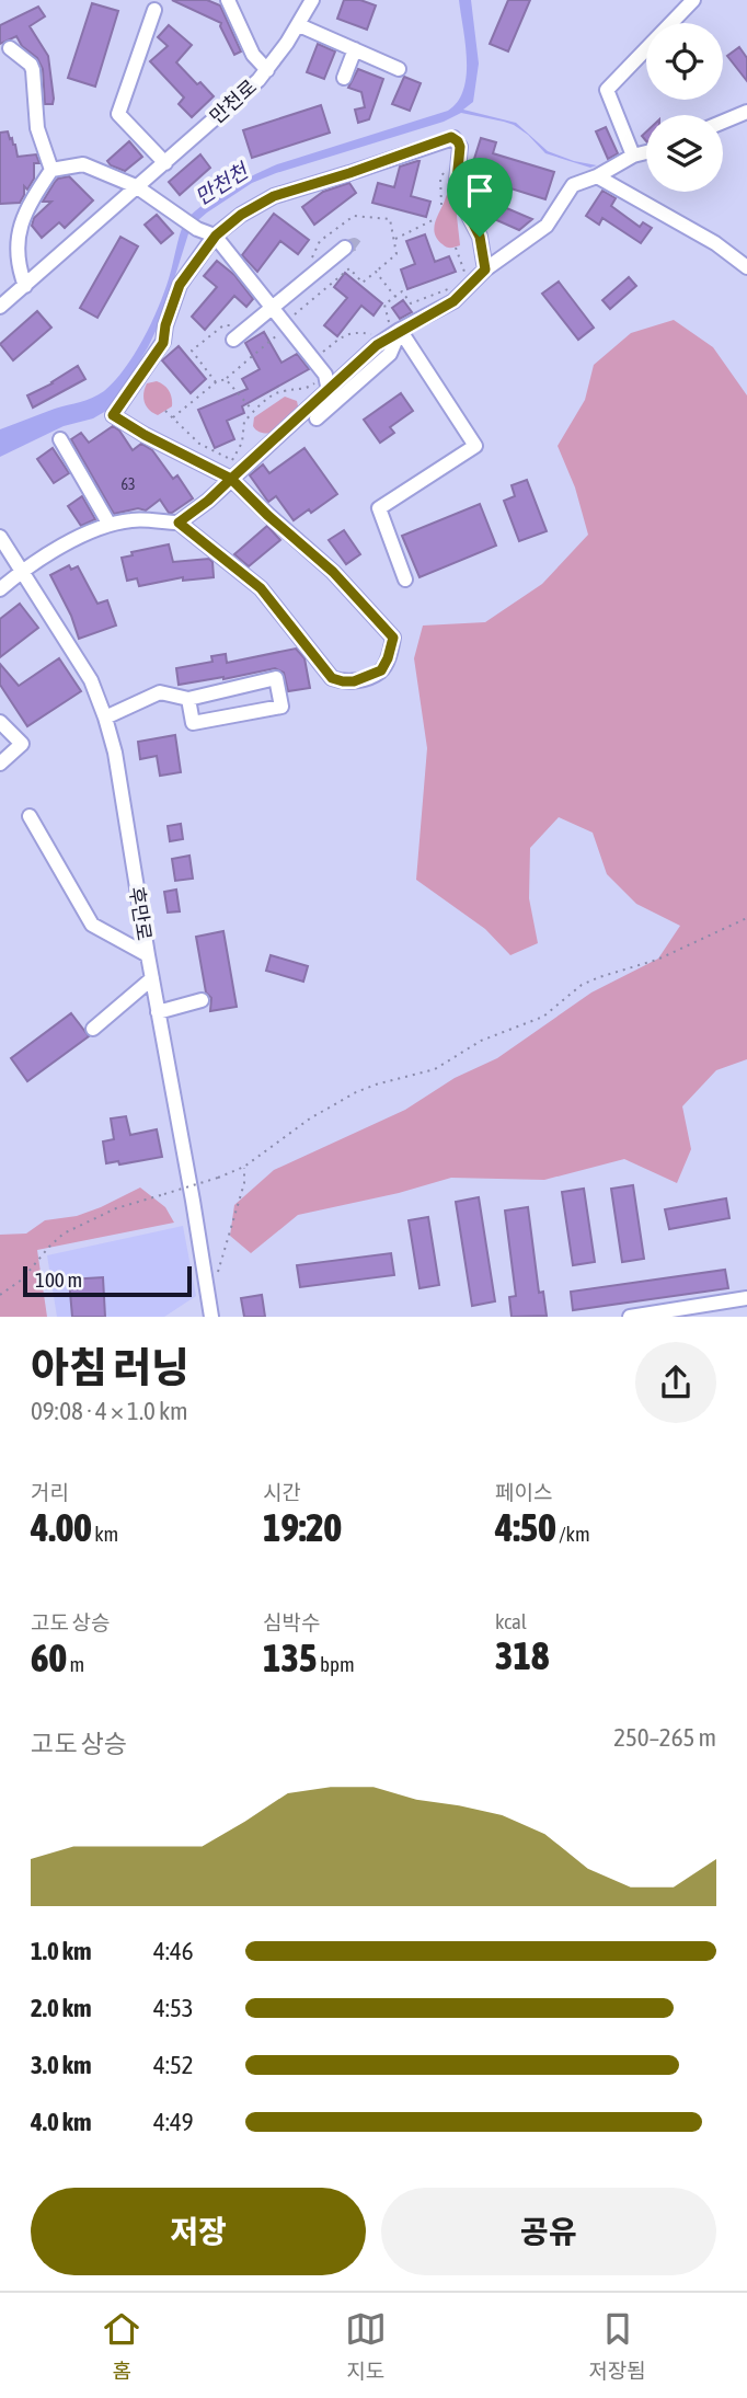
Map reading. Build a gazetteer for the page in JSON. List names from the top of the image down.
{
  "streets": {
    "street": ["만천로", "후만로"]
  },
  "water": ["만천천"],
  "house_numbers": ["63"],
  "scale_bar": "100 m",
  "page": {
    "scale": "100 m",
    "heading": ["아침 러닝", "09:08 · 4 × 1.0 km"],
    "stats": [
      ["거리", "4.00 km"],
      ["시간", "19:20"],
      ["페이스", "4:50 /km"],
      ["고도 상승", "60 m"],
      ["심박수", "135 bpm"],
      ["kcal", "318"]
    ],
    "chart": ["고도 상승", "250–265 m"],
    "list": [
      {
        "name": "1.0 km",
        "note": "4:46"
      },
      {
        "name": "2.0 km",
        "note": "4:53"
      },
      {
        "name": "3.0 km",
        "note": "4:52"
      },
      {
        "name": "4.0 km",
        "note": "4:49"
      }
    ],
    "buttons": ["저장", "공유"],
    "tabs": ["홈", "지도", "저장됨"]
  }
}
